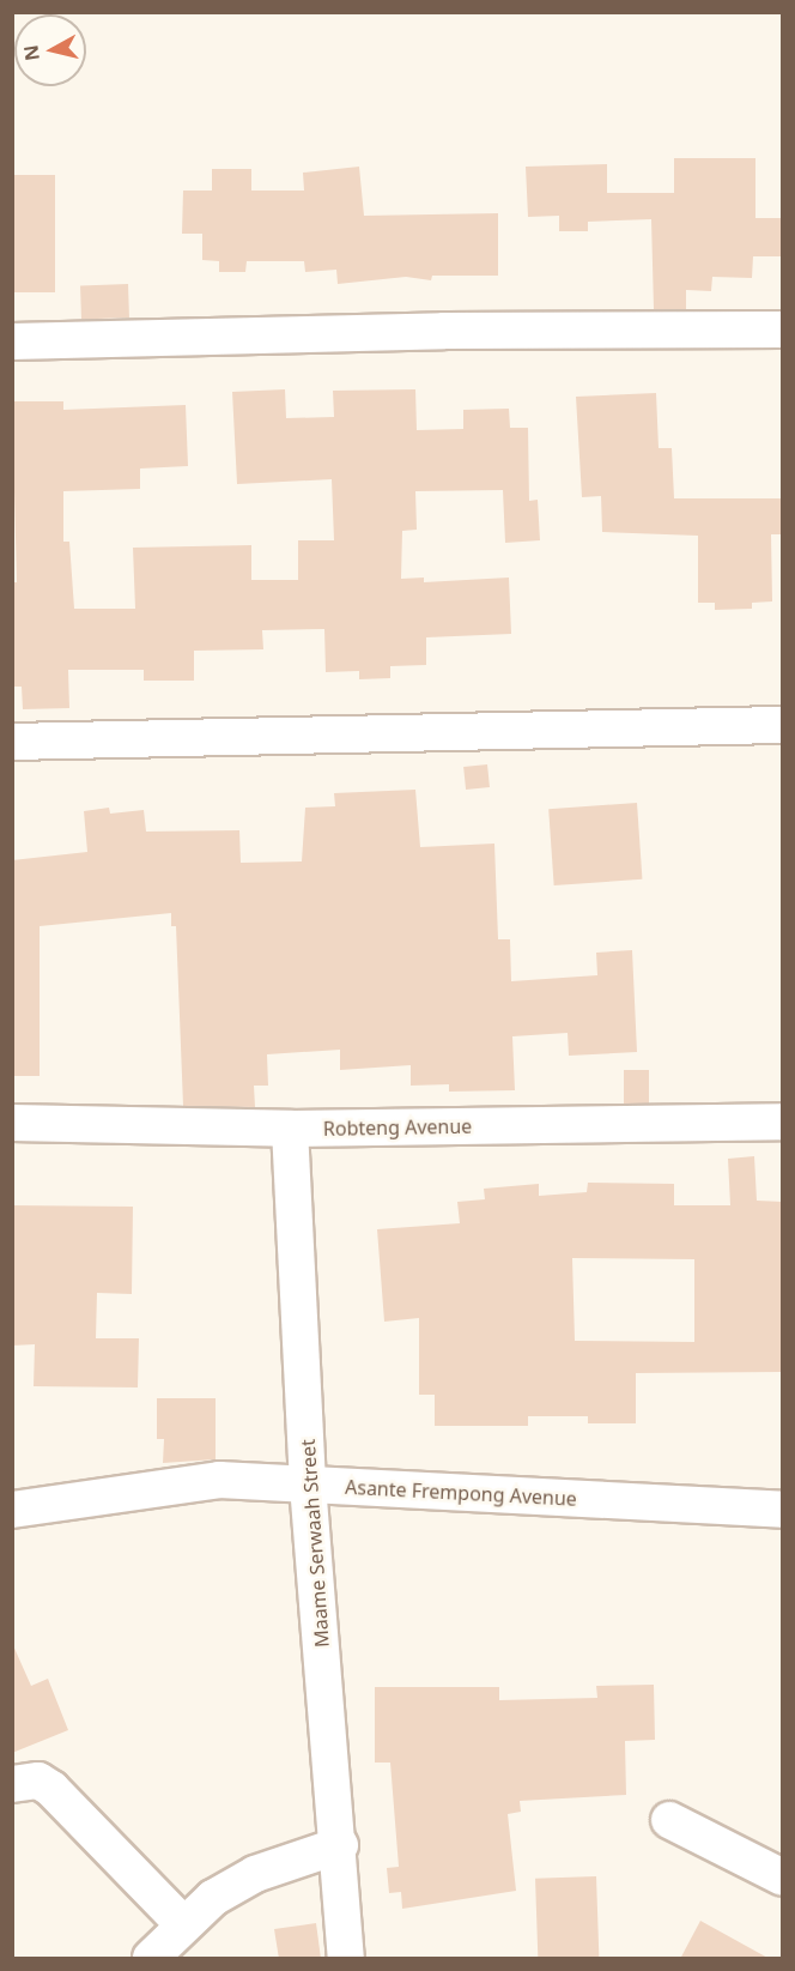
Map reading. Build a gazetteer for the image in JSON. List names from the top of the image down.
{
  "streets": {
    "street": ["Robteng Avenue", "Asante Frempong Avenue", "Maame Serwaah Street"]
  },
  "crossings": [
    ["Robteng Avenue", "Maame Serwaah Street"],
    ["Asante Frempong Avenue", "Maame Serwaah Street"]
  ],
  "north": "left"
}
